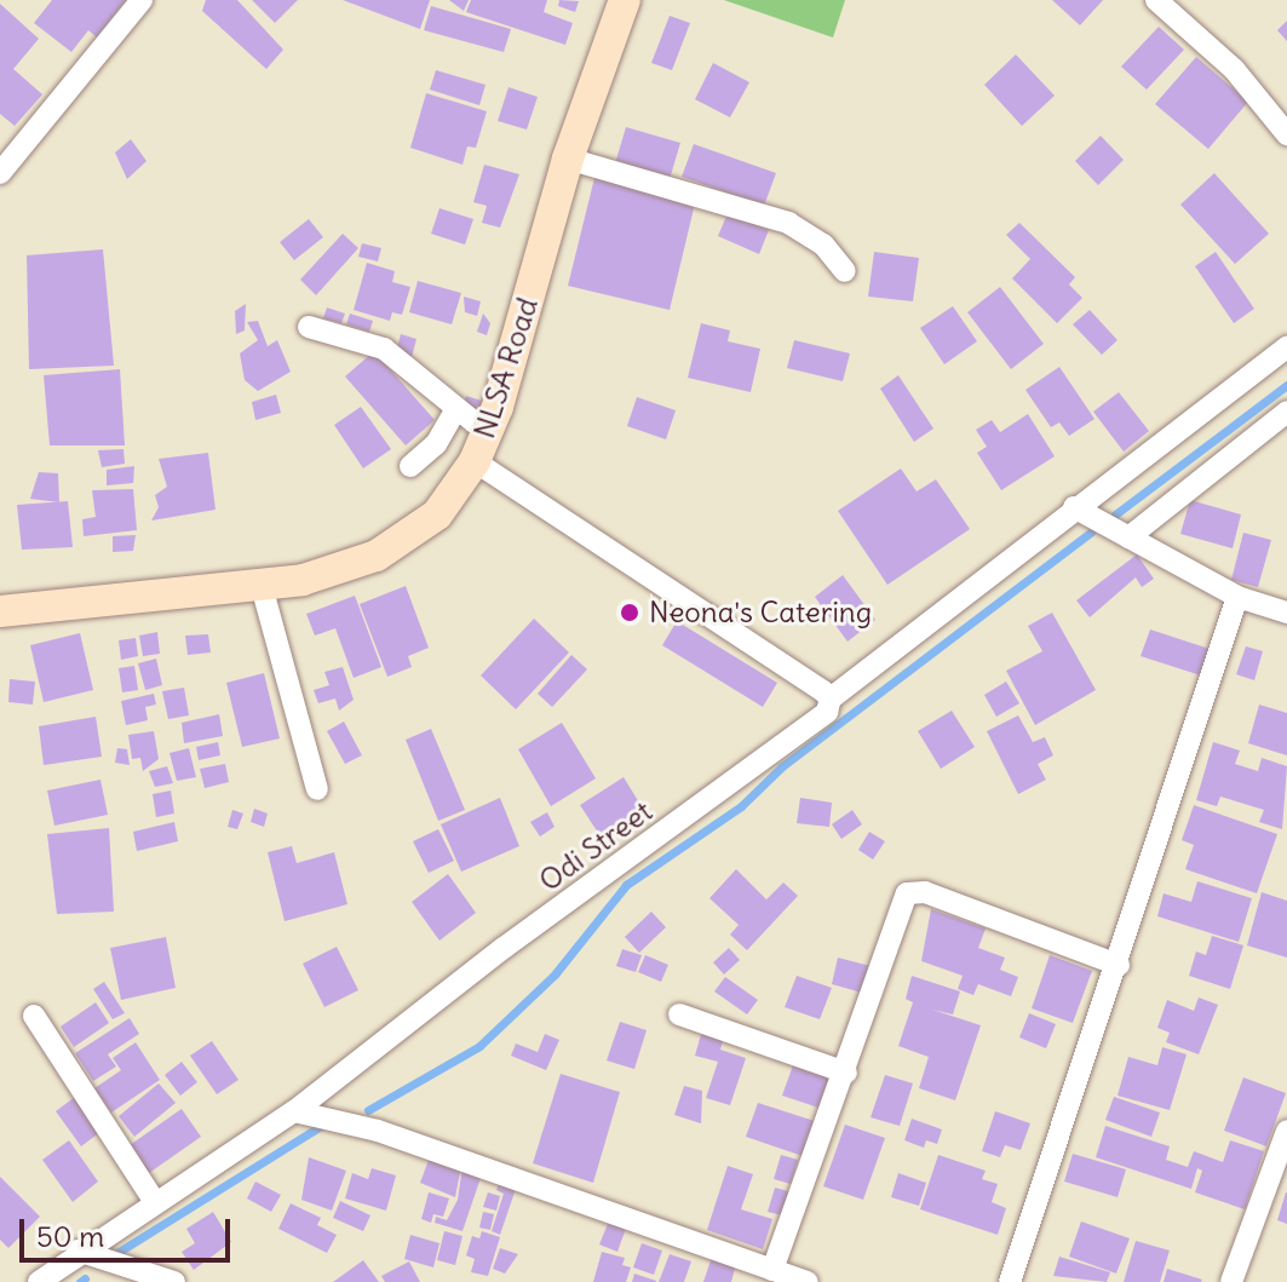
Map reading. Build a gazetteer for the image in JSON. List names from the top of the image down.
{
  "streets": {
    "main road": ["NLSA Road"],
    "street": ["Odi Street"]
  },
  "places": ["Neona's Catering"],
  "scale_bar": "50 m"
}
